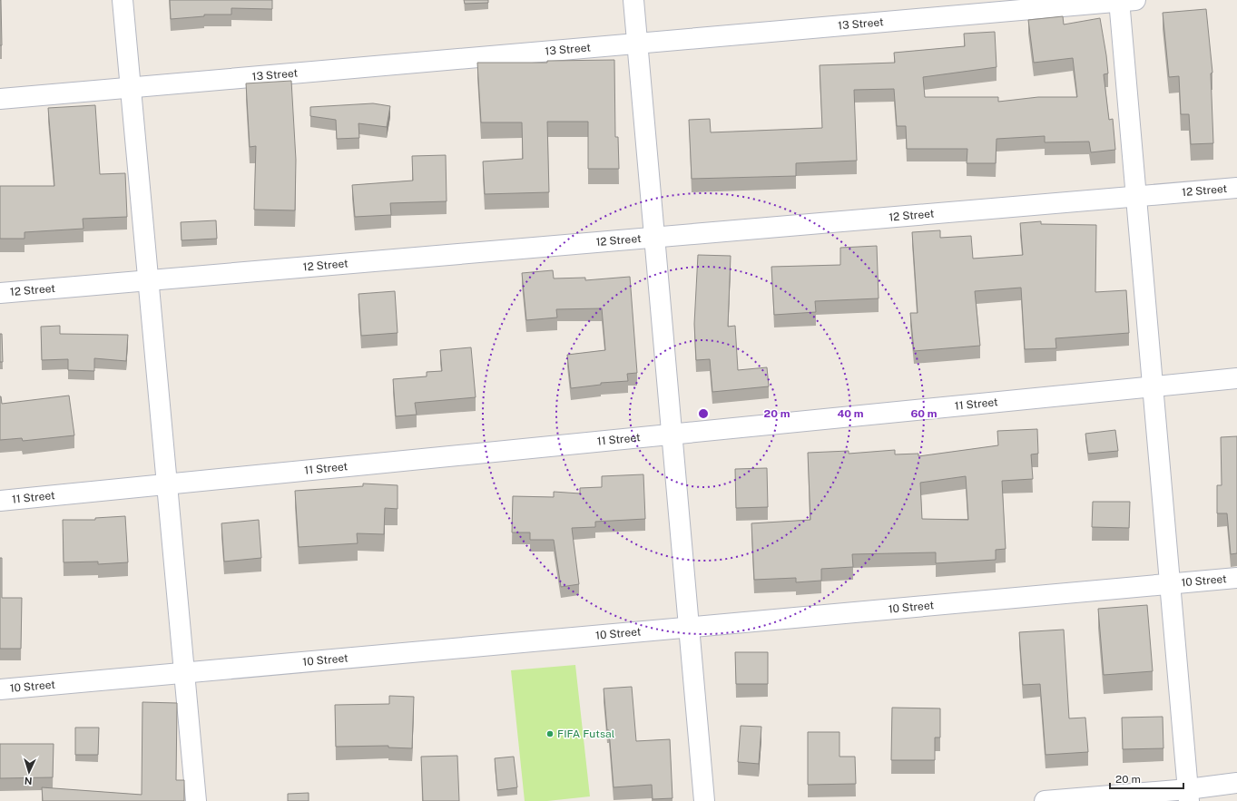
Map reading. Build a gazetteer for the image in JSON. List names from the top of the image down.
{
  "streets": {
    "street": [
      "13 Street",
      "12 Street",
      "11 Street",
      "10 Street"
    ]
  },
  "places": ["FIFA Futsal"],
  "scale_bar": "20 m",
  "north": "bottom",
  "rings": ["20 m", "40 m", "60 m"]
}
